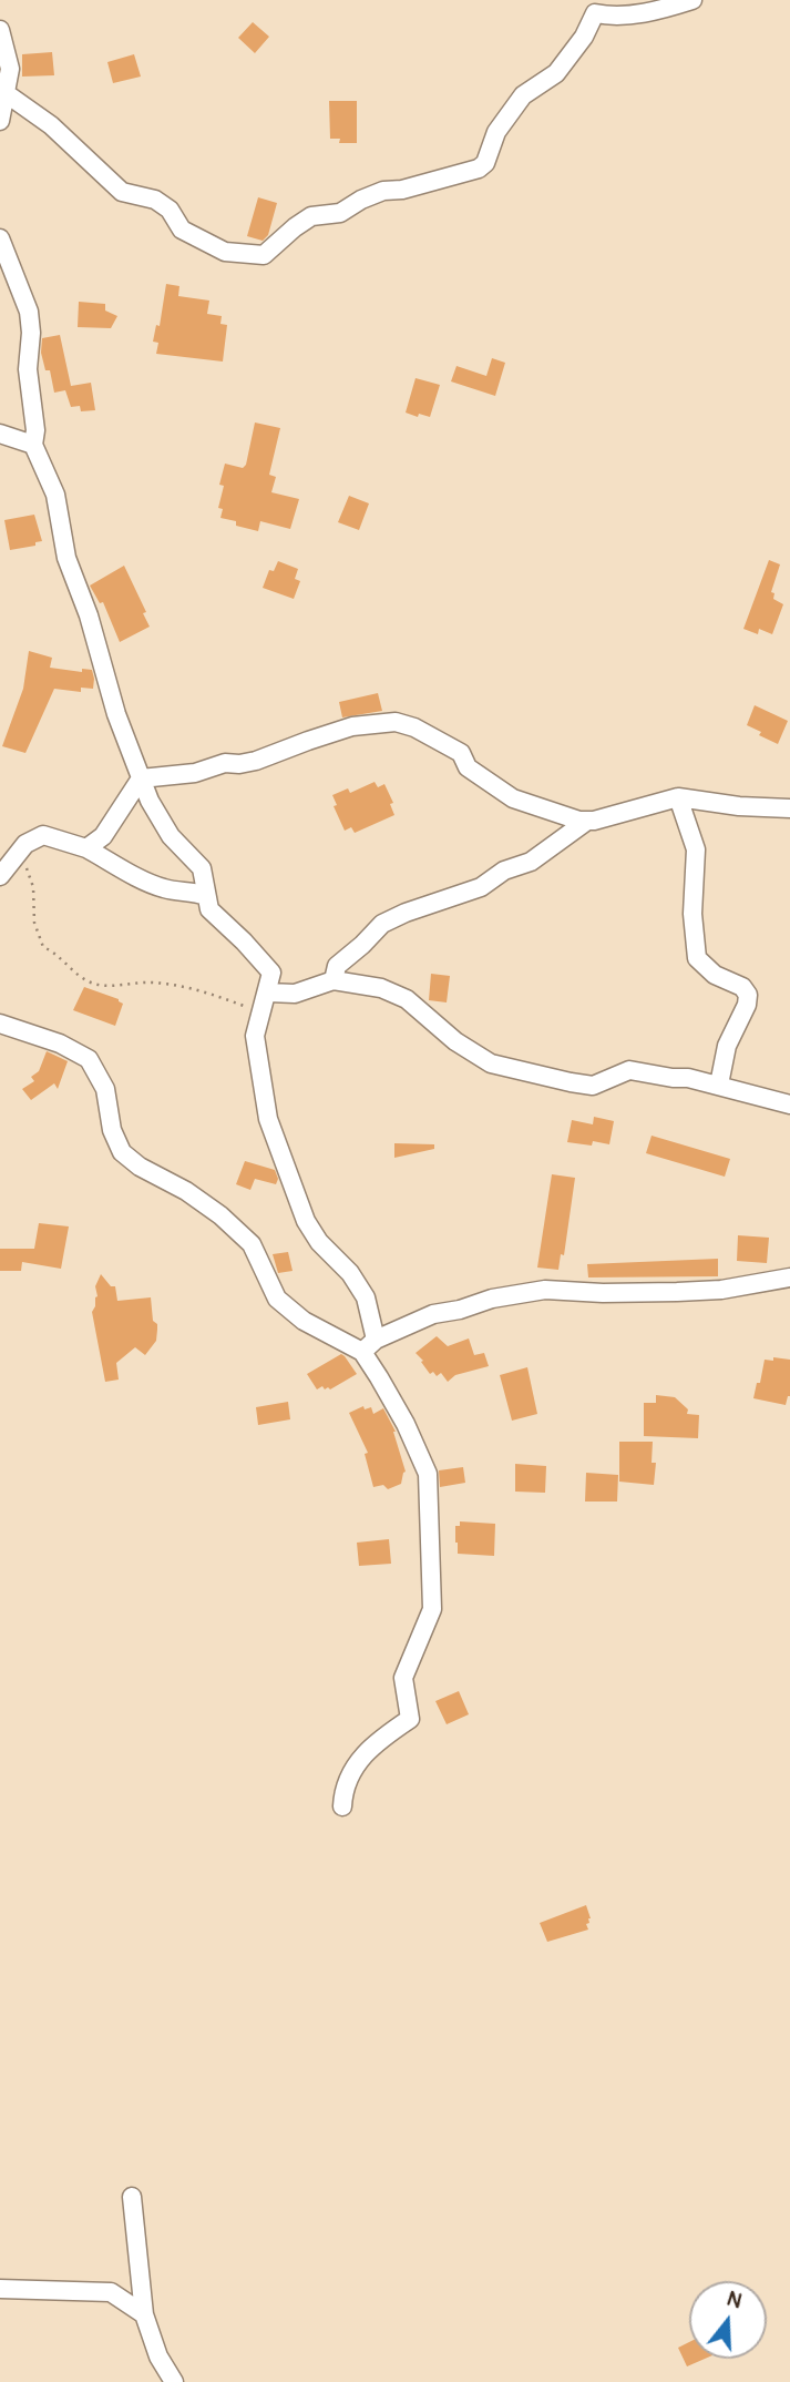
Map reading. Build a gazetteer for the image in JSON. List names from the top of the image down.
{
  "north": "top"
}
